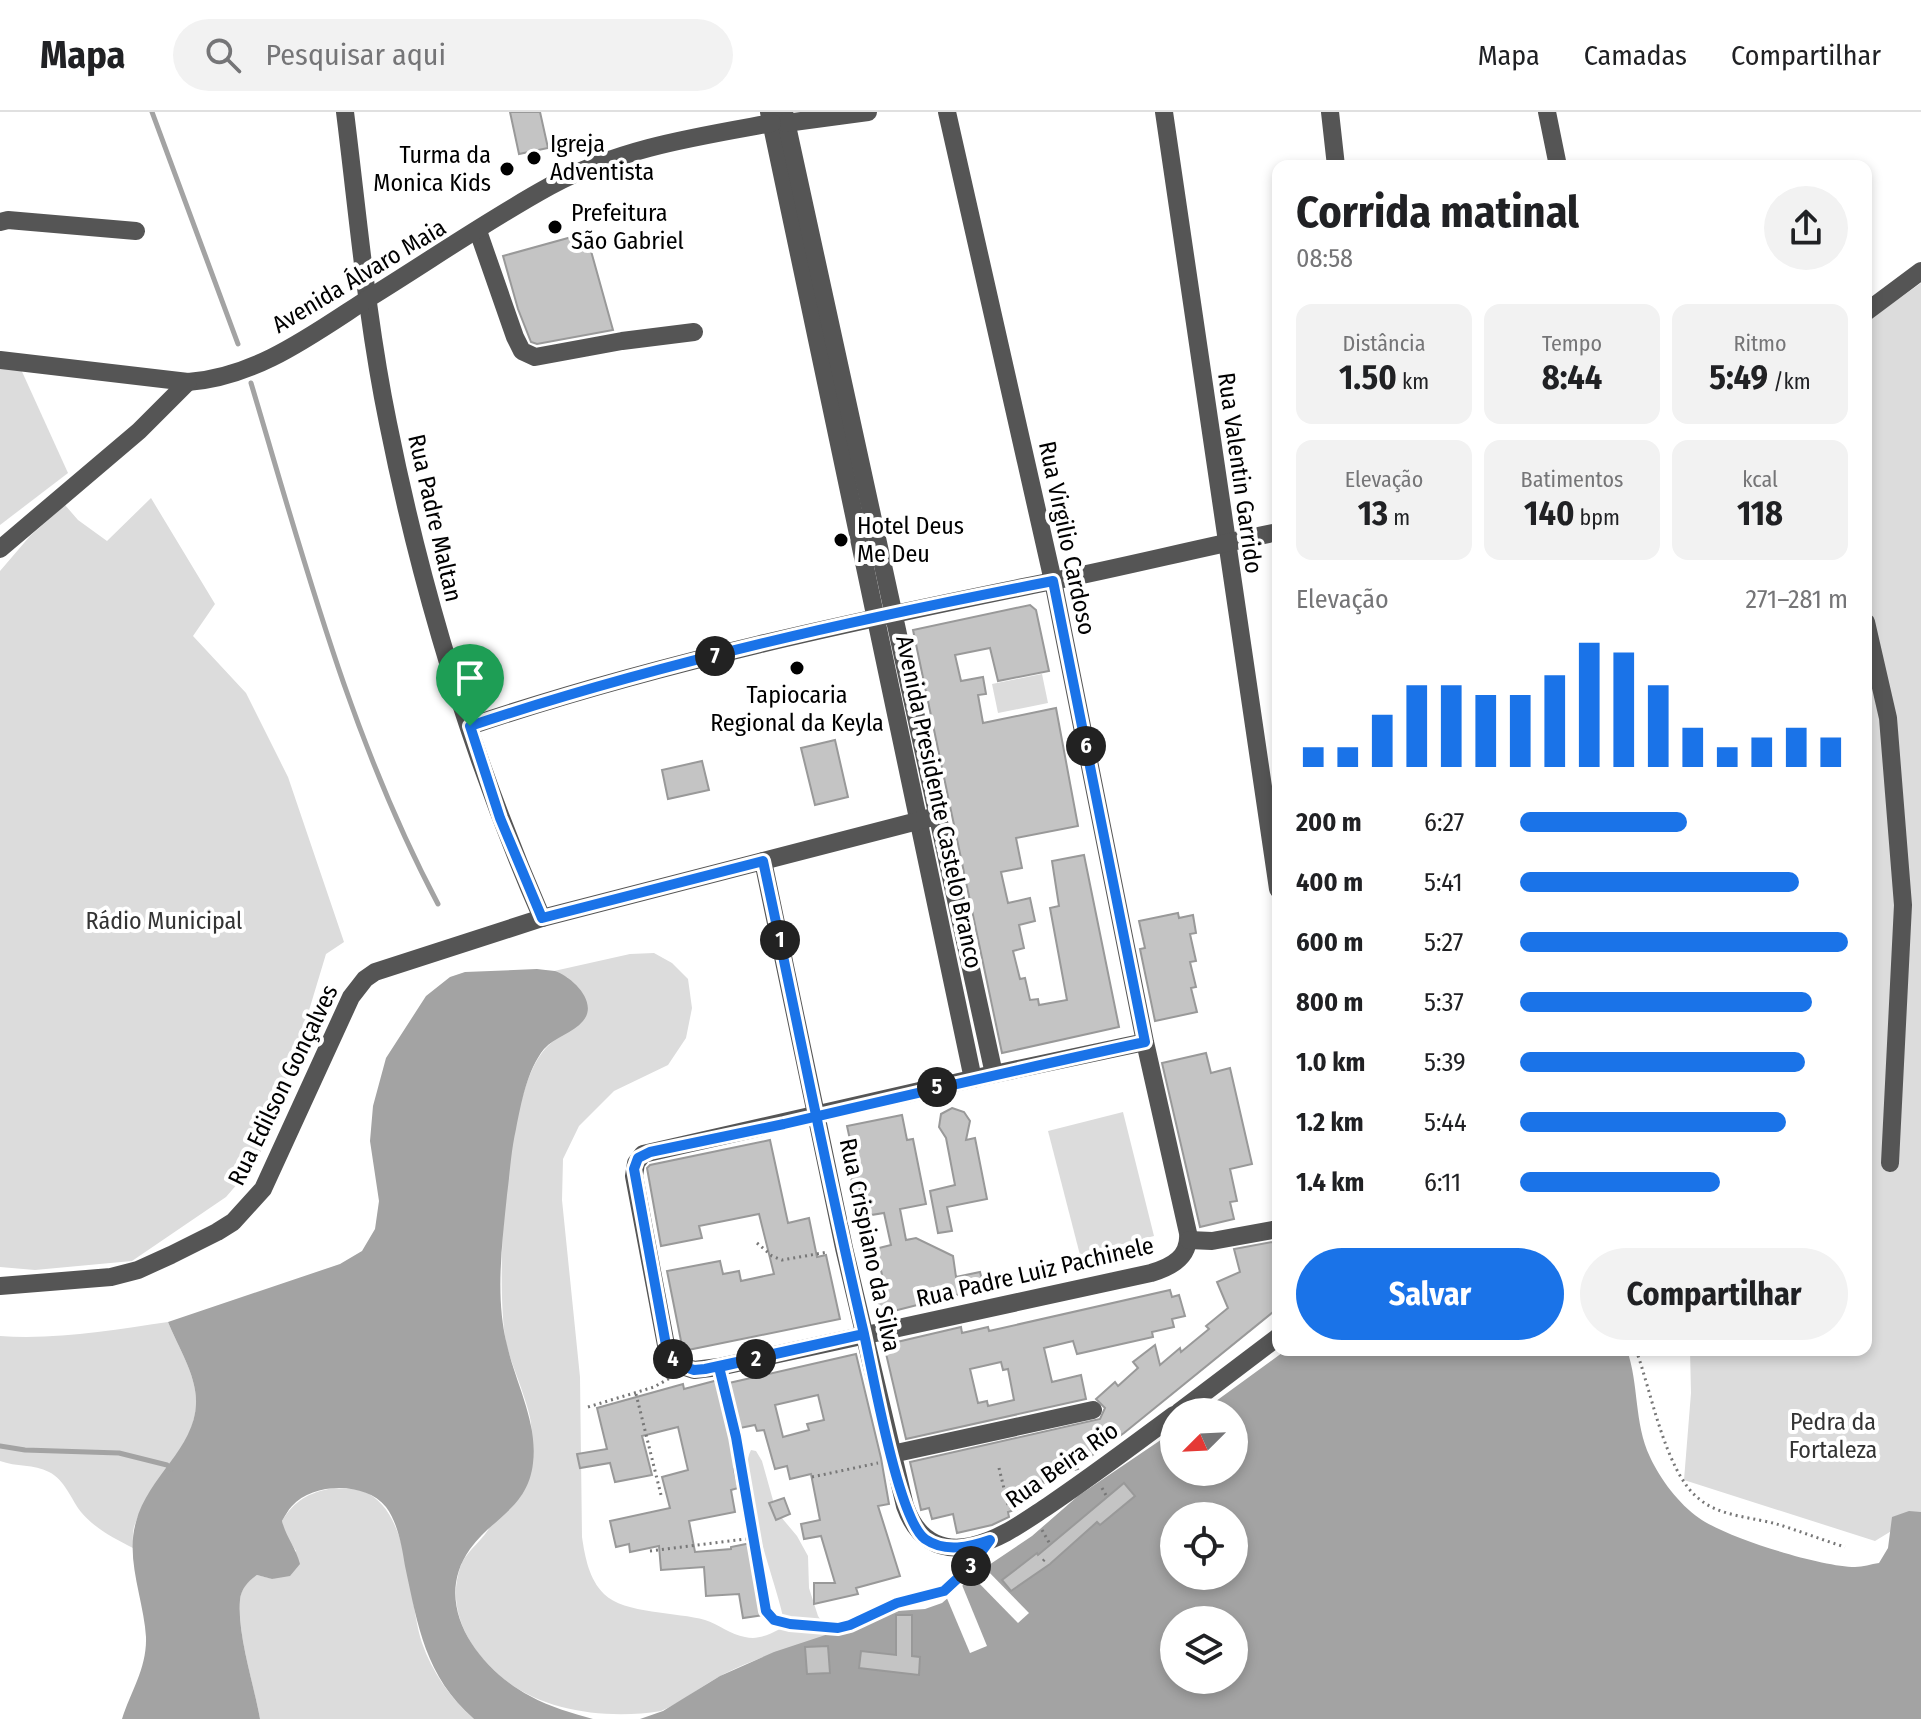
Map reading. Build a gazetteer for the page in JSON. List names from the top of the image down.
{
  "streets": {
    "street": [
      "Avenida Álvaro Maia",
      "Rua Valentin Garrido",
      "Rua Padre Maltan",
      "Rua Virgilio Cardoso",
      "Avenida Presidente Castelo Branco",
      "Rua Edilson Gonçalves",
      "Rua Crispiano da Silva",
      "Rua Padre Luiz Pachinele",
      "Rua Beira Rio"
    ]
  },
  "crossings": [
    ["Avenida Álvaro Maia", "Rua Padre Maltan"],
    ["Avenida Álvaro Maia", "Avenida Presidente Castelo Branco"],
    ["Rua Padre Maltan", "Rua Edilson Gonçalves"],
    ["Rua Virgilio Cardoso", "Rua Padre Luiz Pachinele"],
    ["Avenida Presidente Castelo Branco", "Rua Edilson Gonçalves"],
    ["Rua Edilson Gonçalves", "Rua Crispiano da Silva"],
    ["Rua Crispiano da Silva", "Rua Padre Luiz Pachinele"],
    ["Rua Crispiano da Silva", "Rua Beira Rio"]
  ],
  "parks": ["Rádio Municipal", "Pedra da Fortaleza"],
  "places": [
    "Igreja Adventista",
    "Turma da Monica Kids",
    "Prefeitura São Gabriel",
    "Hotel Deus Me Deu",
    "Tapiocaria Regional da Keyla"
  ],
  "north": "bottom left",
  "page": {
    "header": "Mapa",
    "search": "Pesquisar aqui",
    "nav": ["Mapa", "Camadas", "Compartilhar"],
    "heading": ["Corrida matinal", "08:58"],
    "stats": [
      ["Distância", "1.50 km"],
      ["Tempo", "8:44"],
      ["Ritmo", "5:49 /km"],
      ["Elevação", "13 m"],
      ["Batimentos", "140 bpm"],
      ["kcal", "118"]
    ],
    "chart": ["Elevação", "271–281 m"],
    "pins": [
      "7",
      "6",
      "1",
      "5",
      "2",
      "4",
      "3"
    ],
    "list": [
      {
        "name": "200 m",
        "note": "6:27"
      },
      {
        "name": "400 m",
        "note": "5:41"
      },
      {
        "name": "600 m",
        "note": "5:27"
      },
      {
        "name": "800 m",
        "note": "5:37"
      },
      {
        "name": "1.0 km",
        "note": "5:39"
      },
      {
        "name": "1.2 km",
        "note": "5:44"
      },
      {
        "name": "1.4 km",
        "note": "6:11"
      }
    ],
    "buttons": ["Salvar", "Compartilhar"]
  }
}
